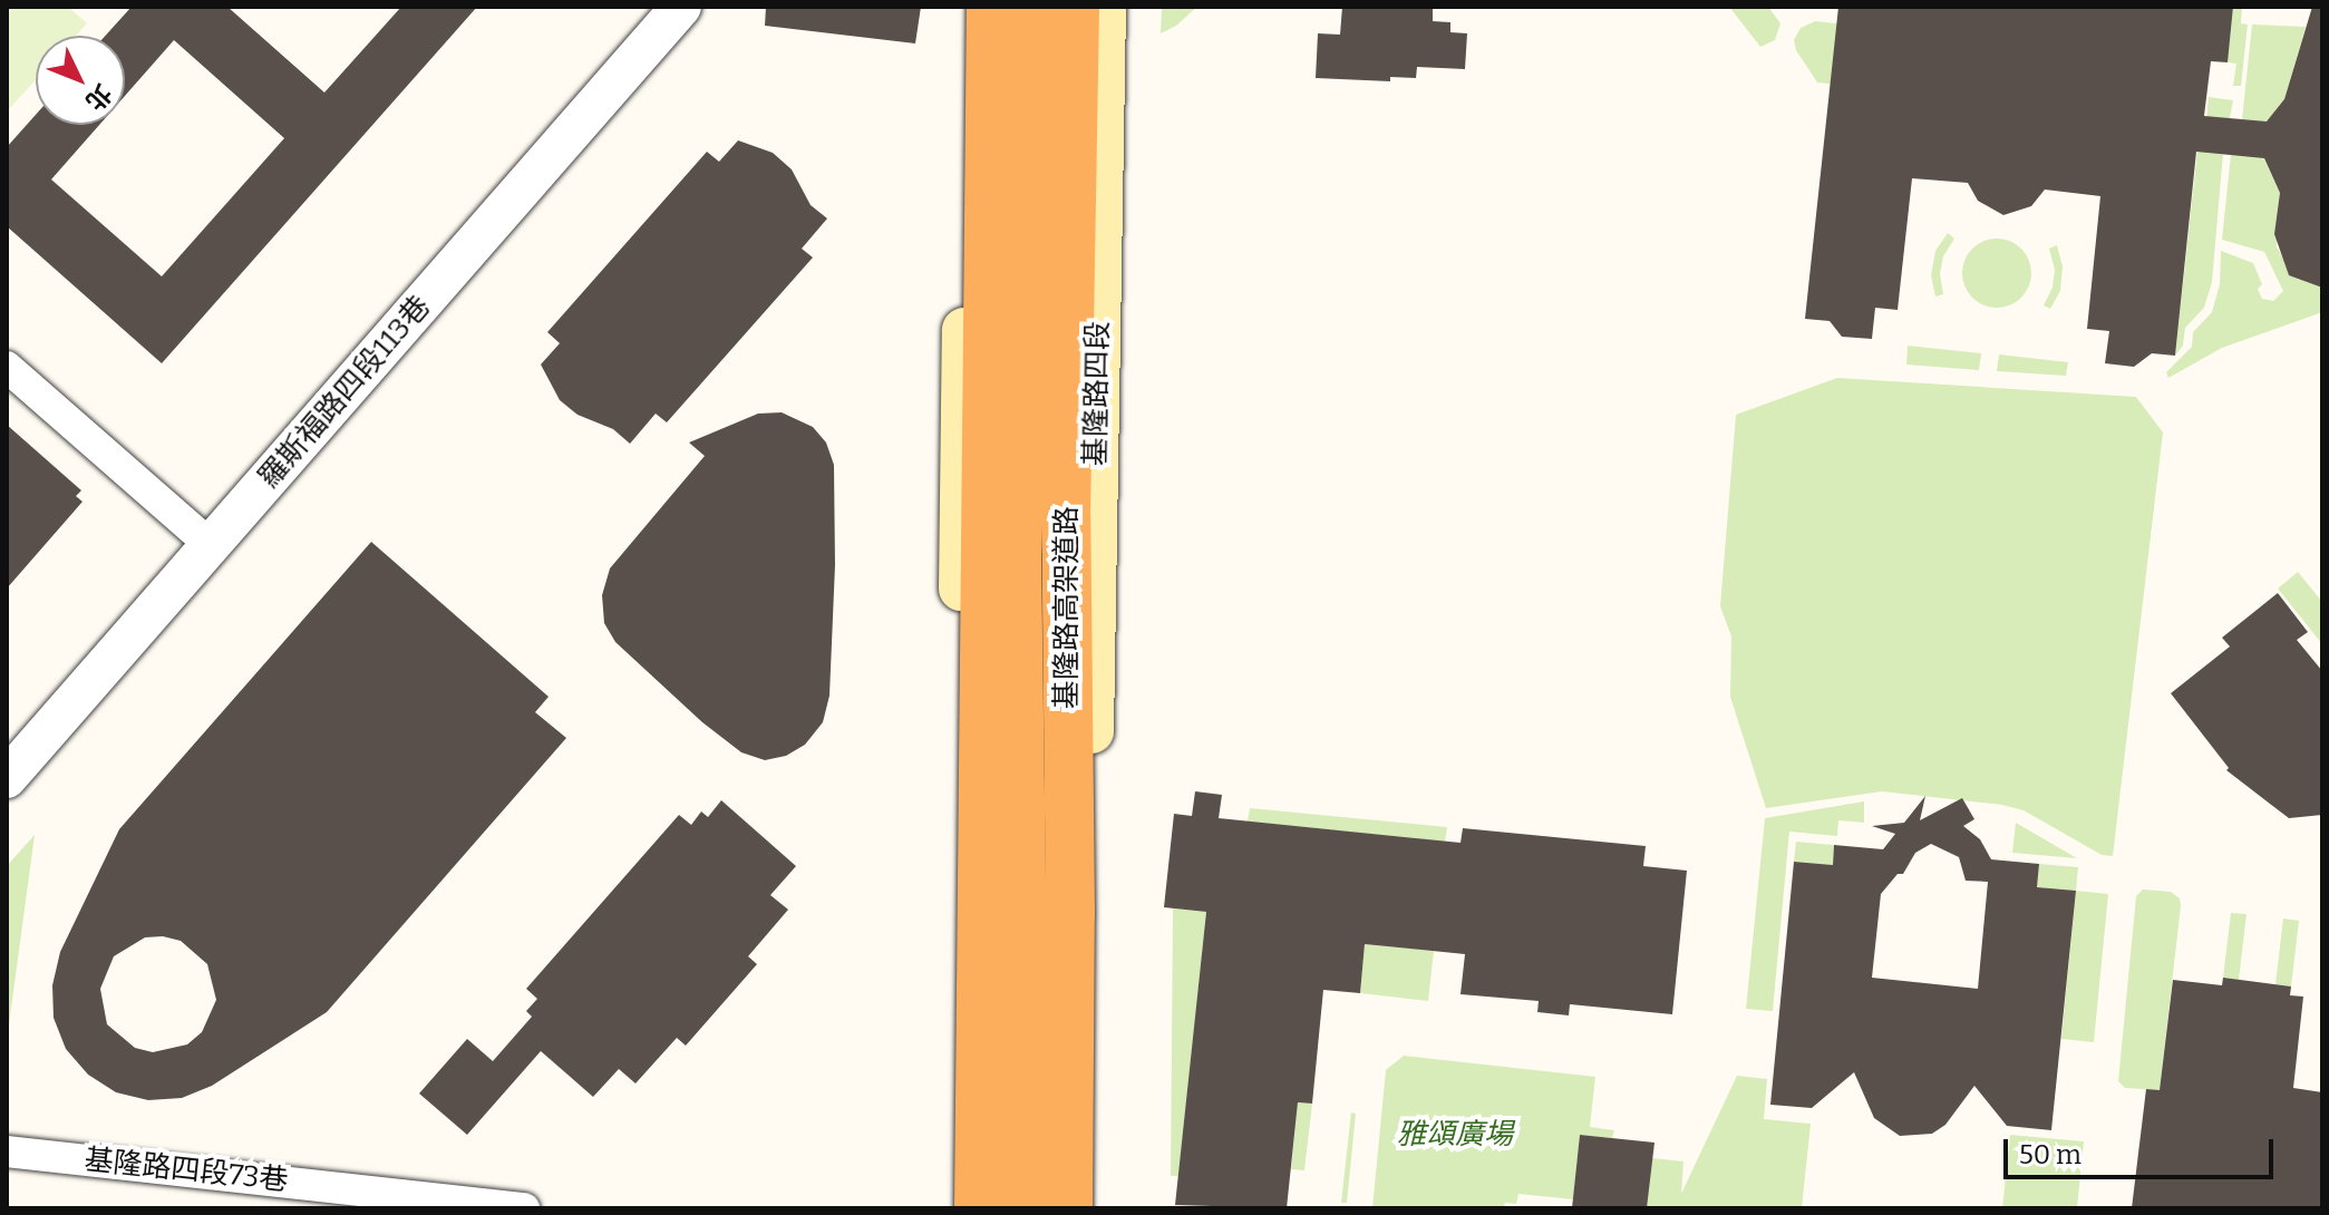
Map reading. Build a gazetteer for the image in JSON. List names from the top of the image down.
{
  "streets": {
    "highway": ["基隆路高架道路"],
    "main road": ["基隆路四段"],
    "street": ["羅斯福路四段113巷", "基隆路四段73巷"]
  },
  "parks": ["雅頌廣場"],
  "scale_bar": "50 m",
  "north": "bottom right"
}
